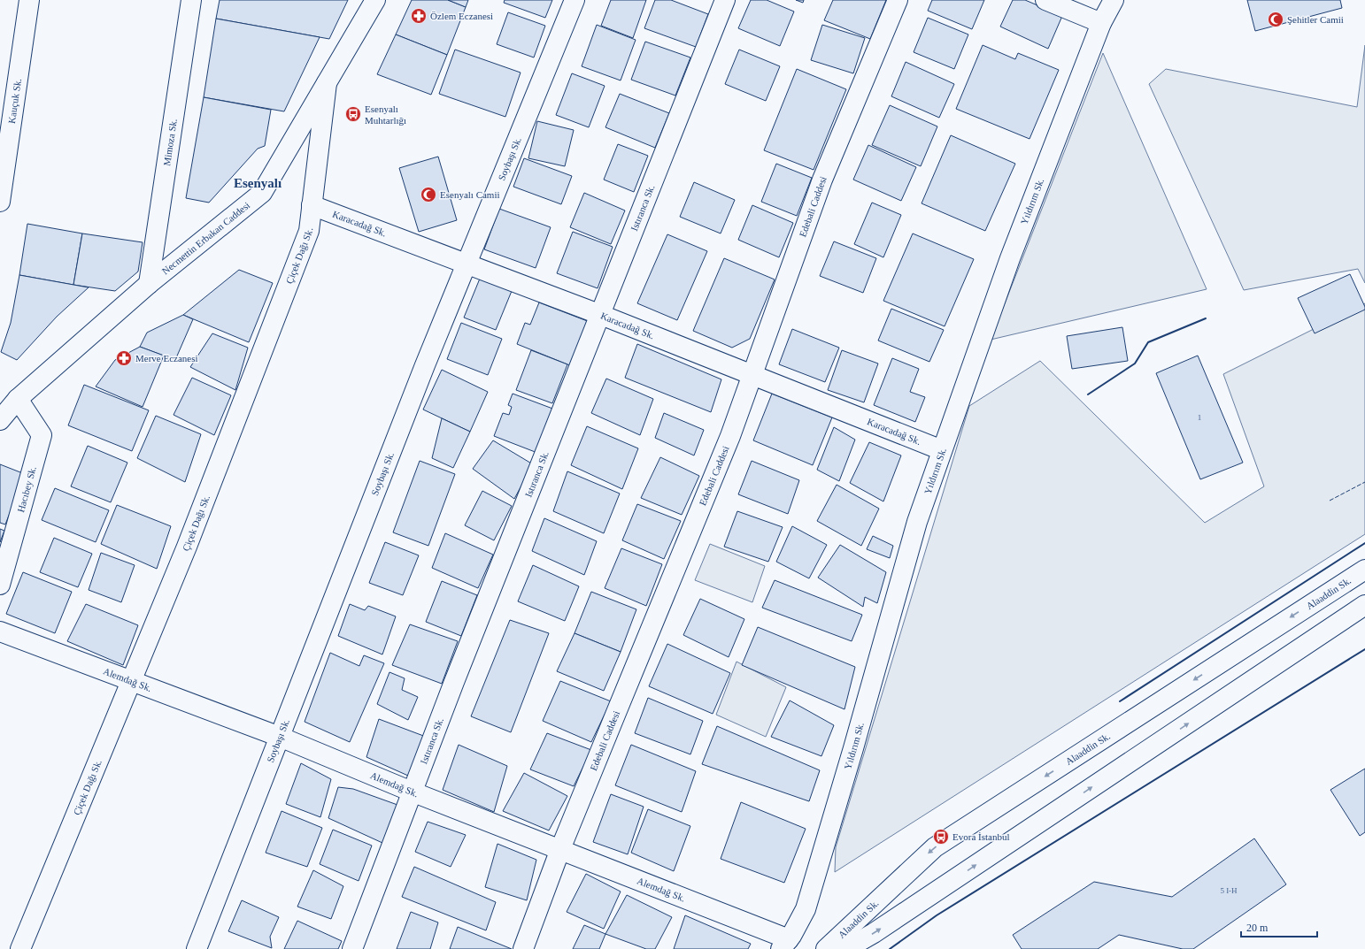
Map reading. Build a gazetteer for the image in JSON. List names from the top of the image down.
{
  "streets": {
    "street": [
      "Kauçuk Sk.",
      "Mimoza Sk.",
      "Soybaşı Sk.",
      "Yıldırım Sk.",
      "Edebali Caddesi",
      "Istıranca Sk.",
      "Karacadağ Sk.",
      "Necmettin Erbakan Caddesi",
      "Çiçek Dağı Sk.",
      "Hacıbey Sk.",
      "Alaaddin Sk.",
      "Alemdağ Sk."
    ]
  },
  "crossings": [
    ["Mimoza Sk.", "Necmettin Erbakan Caddesi"],
    ["Soybaşı Sk.", "Karacadağ Sk."],
    ["Soybaşı Sk.", "Alemdağ Sk."],
    ["Yıldırım Sk.", "Karacadağ Sk."],
    ["Yıldırım Sk.", "Alemdağ Sk."],
    ["Edebali Caddesi", "Karacadağ Sk."],
    ["Edebali Caddesi", "Alemdağ Sk."],
    ["Istıranca Sk.", "Karacadağ Sk."],
    ["Istıranca Sk.", "Alemdağ Sk."],
    ["Karacadağ Sk.", "Çiçek Dağı Sk."],
    ["Necmettin Erbakan Caddesi", "Çiçek Dağı Sk."],
    ["Necmettin Erbakan Caddesi", "Hacıbey Sk."],
    ["Çiçek Dağı Sk.", "Alemdağ Sk."]
  ],
  "districts": ["Esenyalı"],
  "places": {
    "pharmacy": ["Özlem Eczanesi", "Merve Eczanesi"],
    "mosque": ["Şehitler Camii", "Esenyalı Camii"],
    "bus stop": ["Esenyalı Muhtarlığı", "Evora İstanbul"]
  },
  "house_numbers": ["1", "5 I-H"],
  "scale_bar": "20 m"
}
